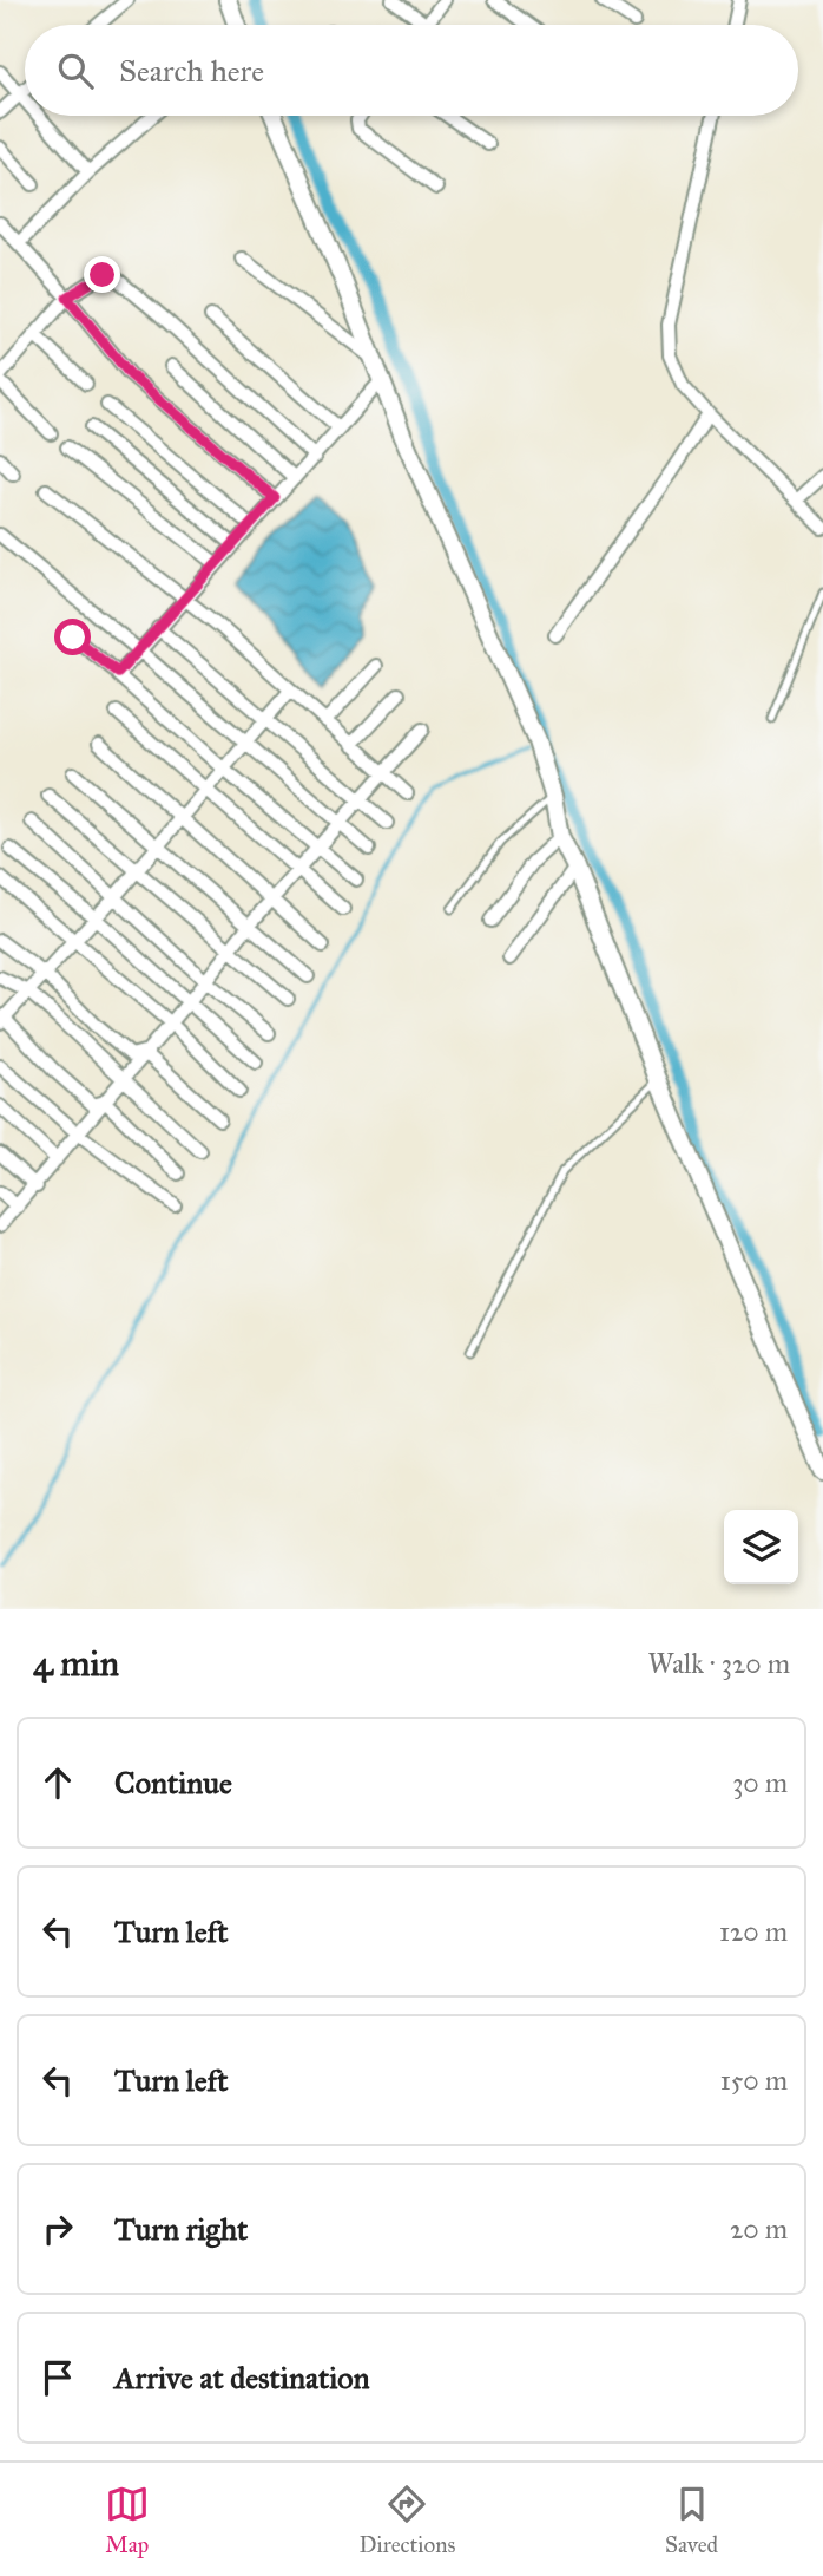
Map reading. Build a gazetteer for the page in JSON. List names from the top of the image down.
{
  "page": {
    "search": "Search here",
    "heading": ["4 min", "Walk · 320 m"],
    "list": [
      ["Continue", "30 m"],
      ["Turn left", "120 m"],
      ["Turn left", "150 m"],
      ["Turn right", "20 m"],
      "Arrive at destination"
    ],
    "nav": ["Map", "Directions", "Saved"]
  }
}
